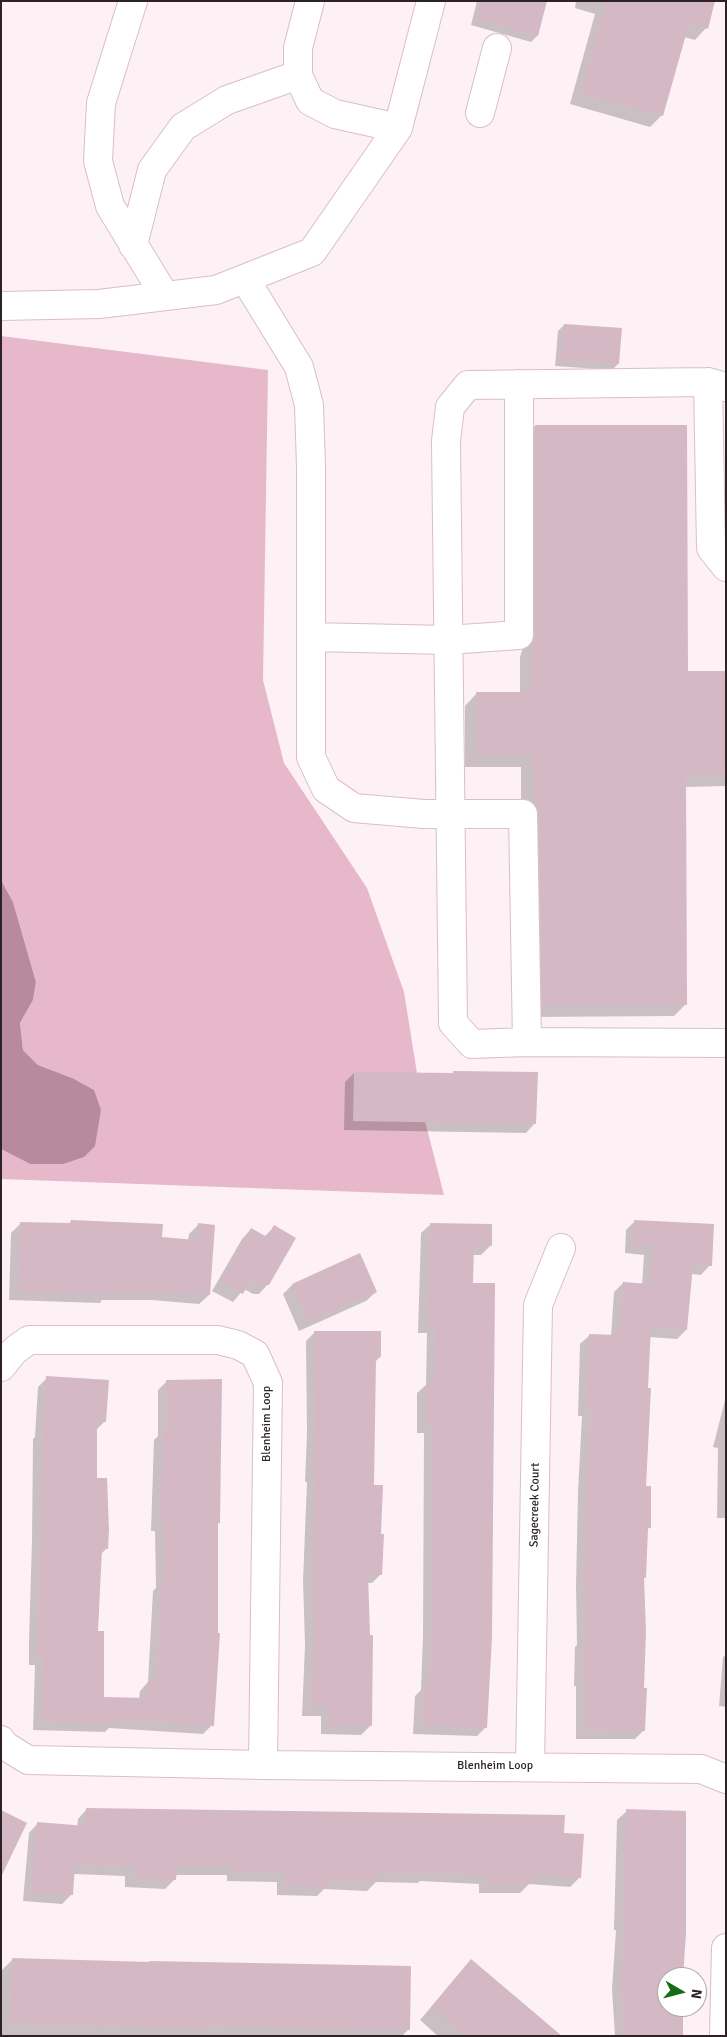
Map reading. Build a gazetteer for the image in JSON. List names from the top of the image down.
{
  "streets": {
    "street": ["Blenheim Loop", "Sagecreek Court"]
  },
  "crossings": [
    ["Blenheim Loop", "Sagecreek Court"]
  ],
  "north": "right"
}
